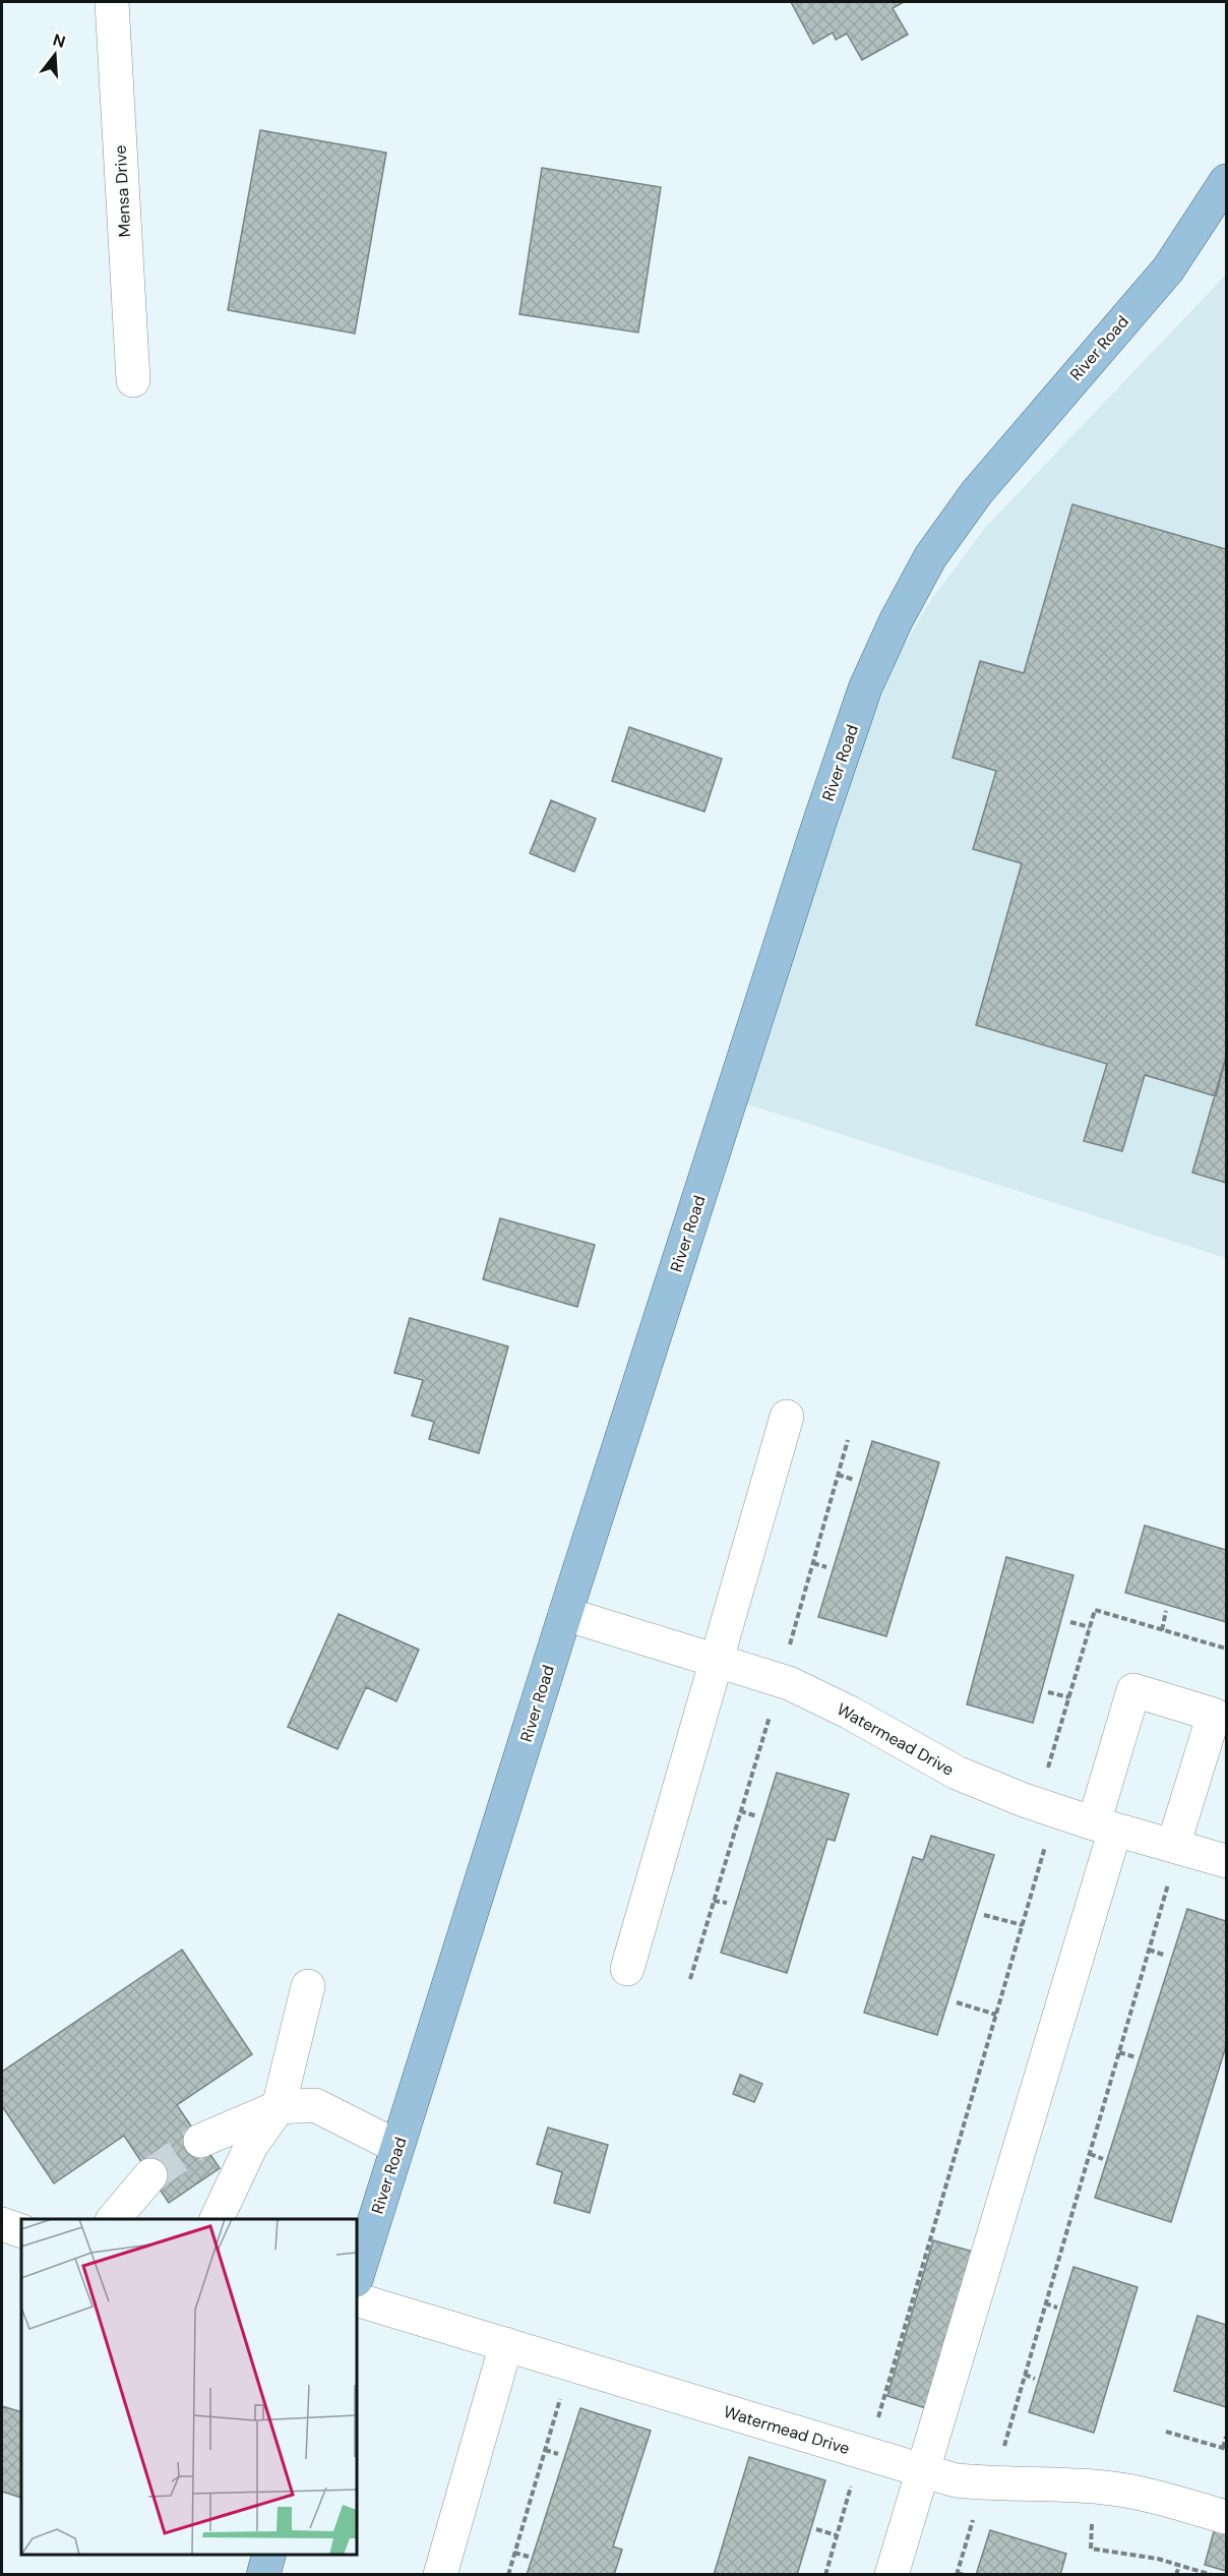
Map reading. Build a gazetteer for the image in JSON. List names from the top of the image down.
{
  "streets": {
    "main road": ["River Road"],
    "street": ["Mensa Drive", "Watermead Drive"]
  },
  "crossings": [
    ["River Road", "Watermead Drive"]
  ],
  "north": "top"
}
